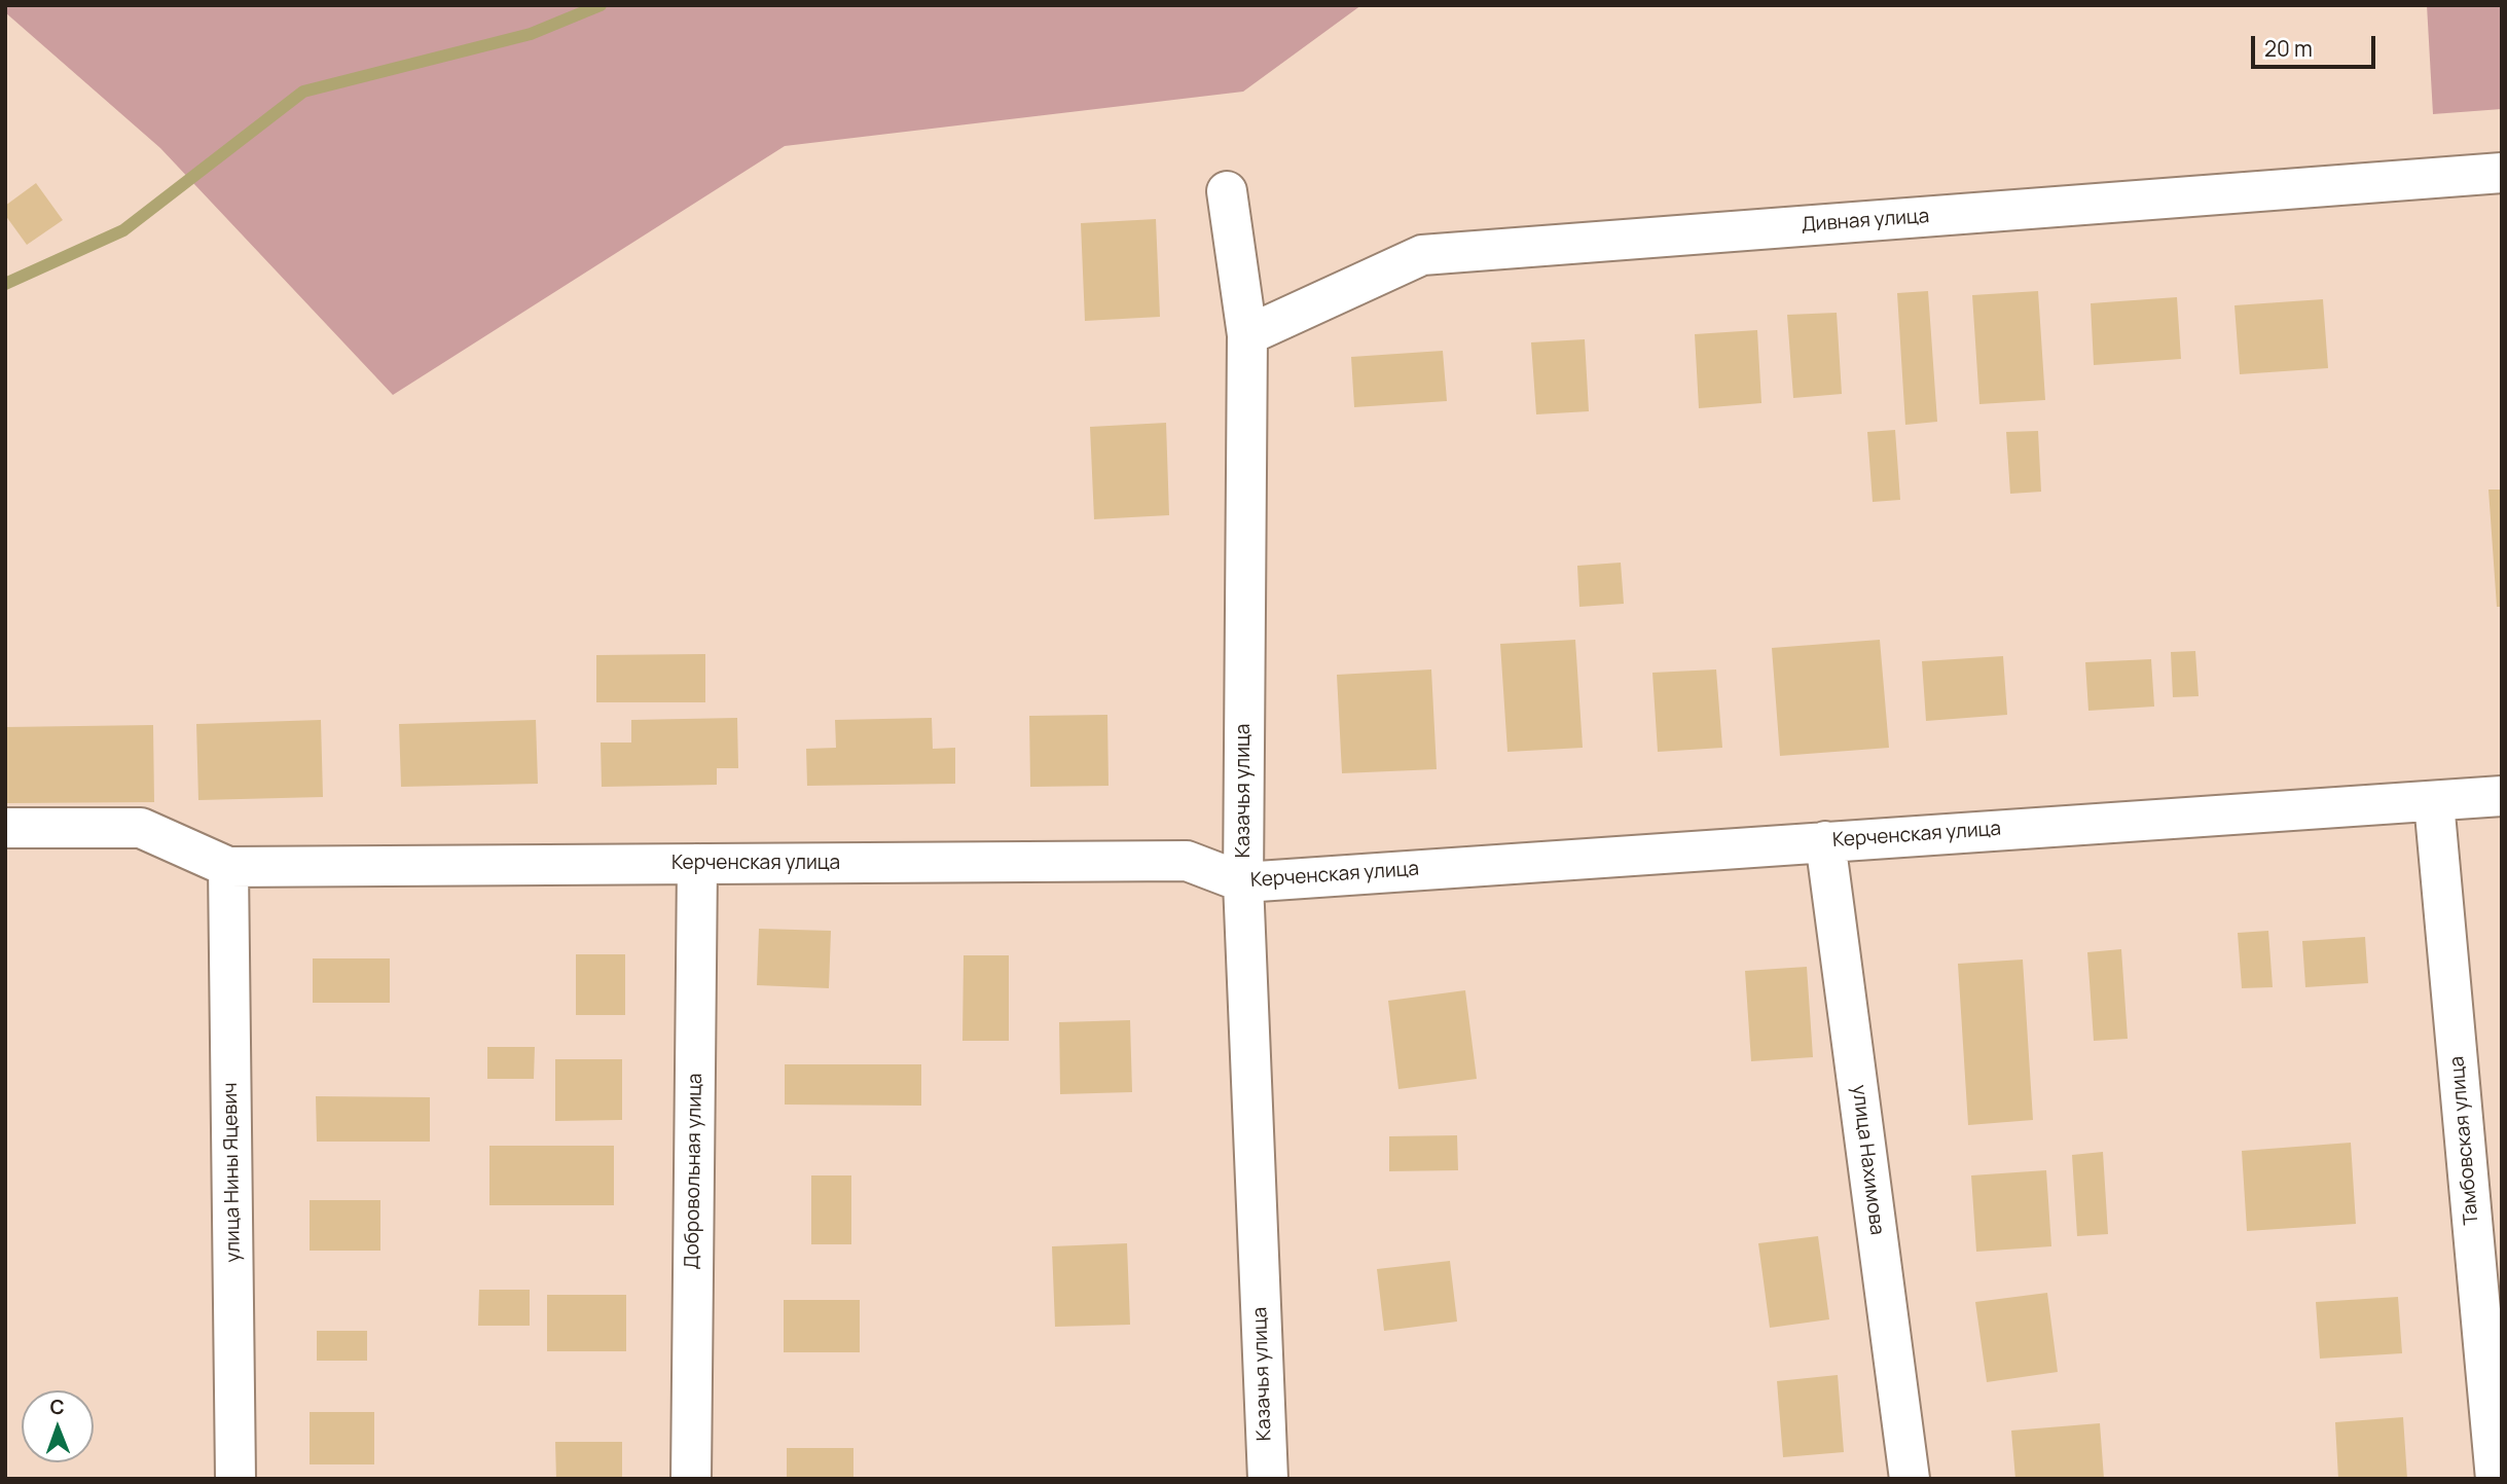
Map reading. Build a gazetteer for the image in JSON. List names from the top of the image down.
{
  "streets": {
    "street": [
      "Дивная улица",
      "Казачья улица",
      "Керченская улица",
      "Тамбовская улица",
      "улица Нахимова",
      "Добровольная улица",
      "улица Нины Яцевич"
    ]
  },
  "crossings": [
    ["Дивная улица", "Казачья улица"],
    ["Казачья улица", "Керченская улица"],
    ["Керченская улица", "Тамбовская улица"],
    ["Керченская улица", "улица Нахимова"],
    ["Керченская улица", "Добровольная улица"],
    ["Керченская улица", "улица Нины Яцевич"]
  ],
  "scale_bar": "20 m",
  "north": "top"
}
